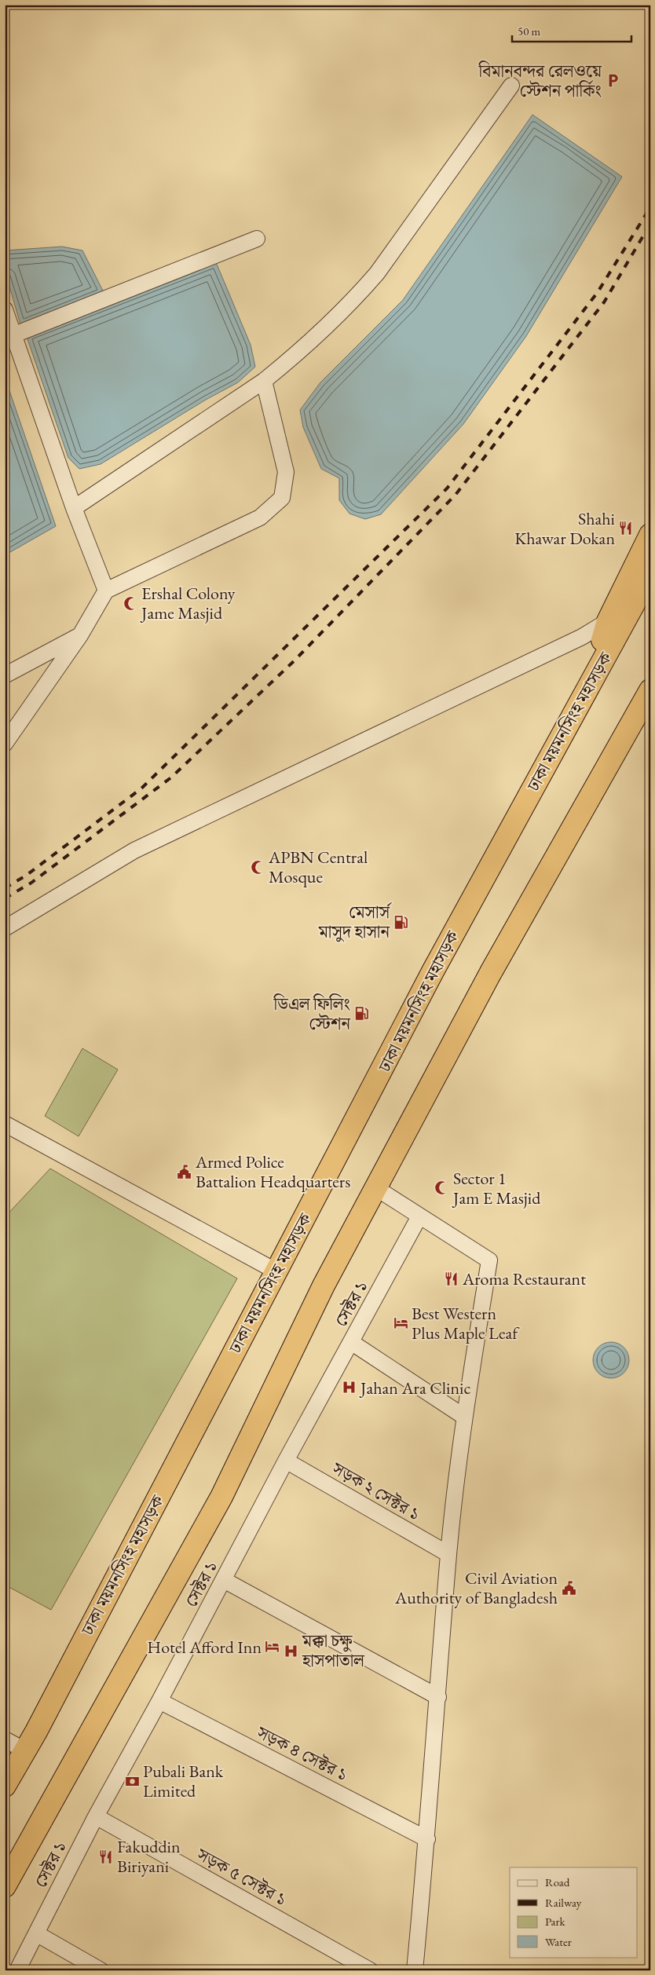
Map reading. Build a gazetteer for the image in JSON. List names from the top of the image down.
{
  "streets": {
    "highway": ["ঢাকা ময়মনসিংহ মহাসড়ক"],
    "street": [
      "সেক্টর ১",
      "সড়ক ২ সেক্টর ১",
      "সড়ক ৪ সেক্টর ১",
      "সড়ক ৫ সেক্টর ১"
    ]
  },
  "crossings": [
    ["সেক্টর ১", "সড়ক ২ সেক্টর ১"],
    ["সেক্টর ১", "সড়ক ৪ সেক্টর ১"],
    ["সেক্টর ১", "সড়ক ৫ সেক্টর ১"]
  ],
  "places": {
    "parking": ["বিমানবন্দর রেলওয়ে স্টেশন পার্কিং"],
    "restaurant": ["Shahi Khawar Dokan", "Aroma Restaurant", "Fakuddin Biriyani"],
    "mosque": ["Ershal Colony Jame Masjid", "APBN Central Mosque", "Sector 1 Jam E Masjid"],
    "fuel station": ["মেসার্স মাসুদ হাসান", "ডিএল ফিলিং স্টেশন"],
    "public building": ["Armed Police Battalion Headquarters", "Civil Aviation Authority of Bangladesh"],
    "hotel": ["Best Western Plus Maple Leaf", "Hotel Afford Inn"],
    "hospital": ["Jahan Ara Clinic", "মক্কা চক্ষু হাসপাতাল"],
    "bank": ["Pubali Bank Limited"]
  },
  "legend": [
    "Road",
    "Railway",
    "Park",
    "Water"
  ],
  "scale_bar": "50 m"
}
